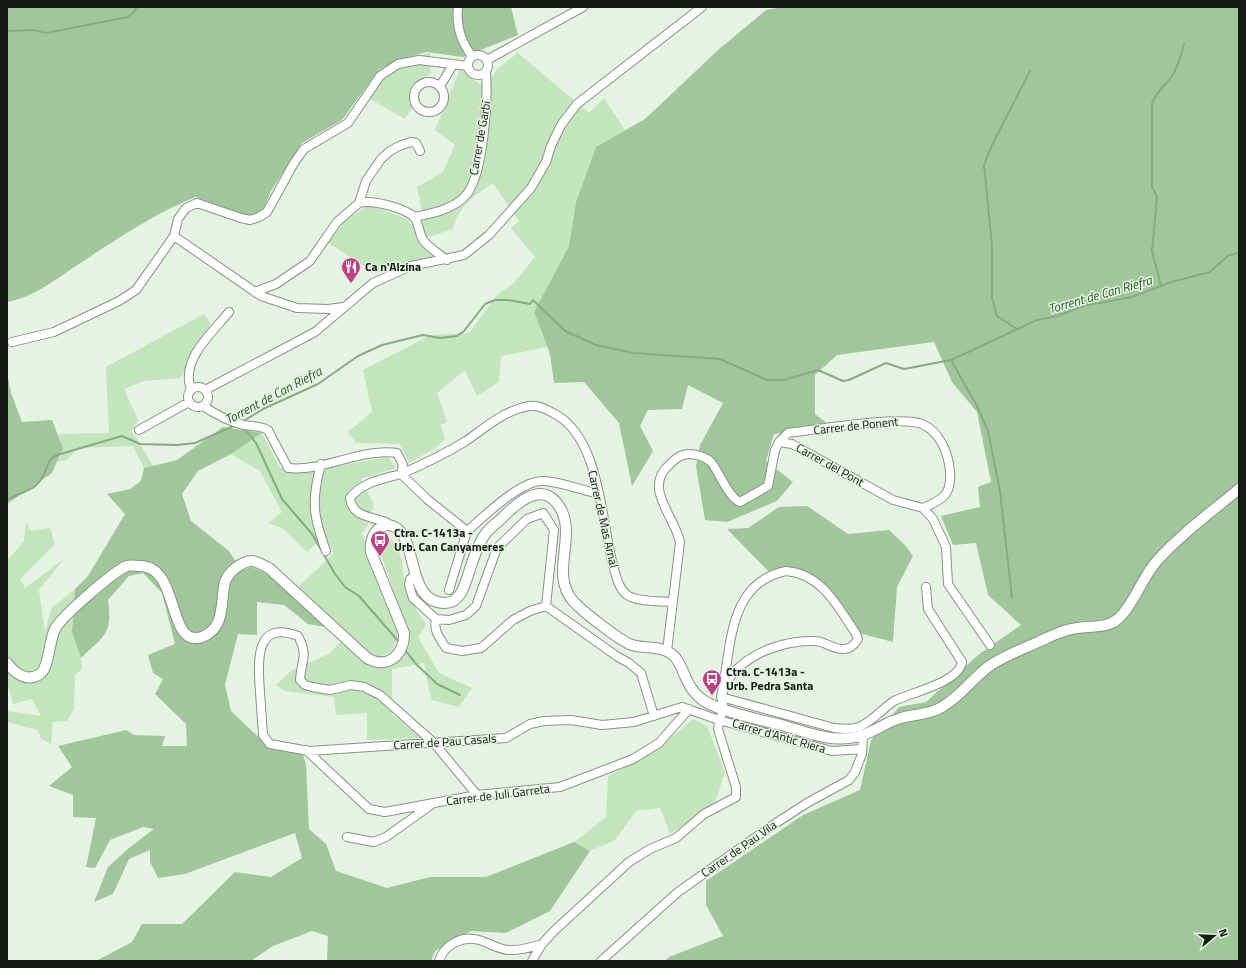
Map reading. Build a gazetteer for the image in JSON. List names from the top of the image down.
{
  "streets": {
    "street": [
      "Carrer de Garbí",
      "Carrer de Ponent",
      "Carrer del Pont",
      "Carrer de Mas Arnal",
      "Carrer d'Antic Riera",
      "Carrer de Pau Casals",
      "Carrer de Juli Garreta",
      "Carrer de Pau Vila"
    ]
  },
  "crossings": [
    ["Carrer de Ponent", "Carrer del Pont"],
    ["Carrer d'Antic Riera", "Carrer de Pau Casals"],
    ["Carrer d'Antic Riera", "Carrer de Pau Vila"],
    ["Carrer de Pau Casals", "Carrer de Juli Garreta"]
  ],
  "water": ["Torrent de Can Riefra"],
  "places": {
    "restaurant": ["Ca n'Alzina"],
    "bus stop": ["Ctra. C-1413a - Urb. Can Canyameres", "Ctra. C-1413a - Urb. Pedra Santa"]
  },
  "north": "right"
}
